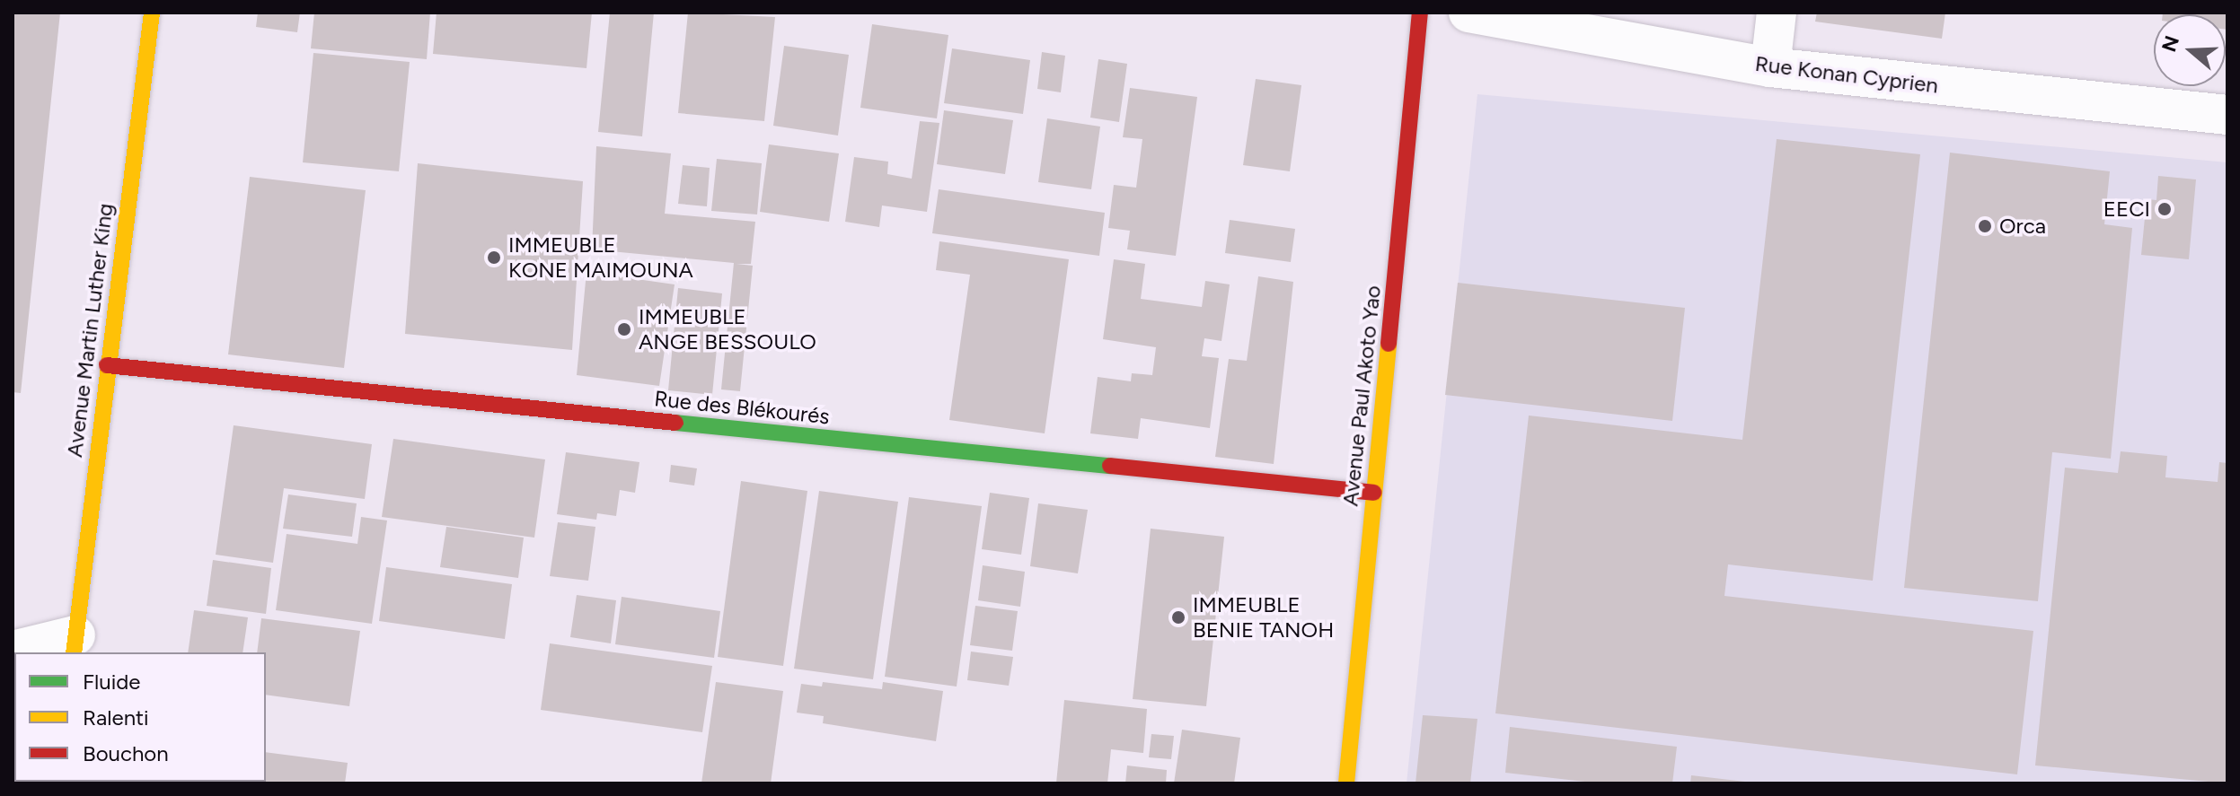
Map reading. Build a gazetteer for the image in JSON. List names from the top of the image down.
{
  "streets": {
    "street": [
      "Rue Konan Cyprien",
      "Avenue Martin Luther King",
      "Avenue Paul Akoto Yao",
      "Rue des Blékourés"
    ]
  },
  "crossings": [
    ["Avenue Martin Luther King", "Rue des Blékourés"],
    ["Avenue Paul Akoto Yao", "Rue des Blékourés"]
  ],
  "places": [
    "EECI",
    "Orca",
    "IMMEUBLE KONE MAIMOUNA",
    "IMMEUBLE ANGE BESSOULO",
    "IMMEUBLE BENIE TANOH"
  ],
  "legend": ["Fluide", "Ralenti", "Bouchon"],
  "north": "left"
}
